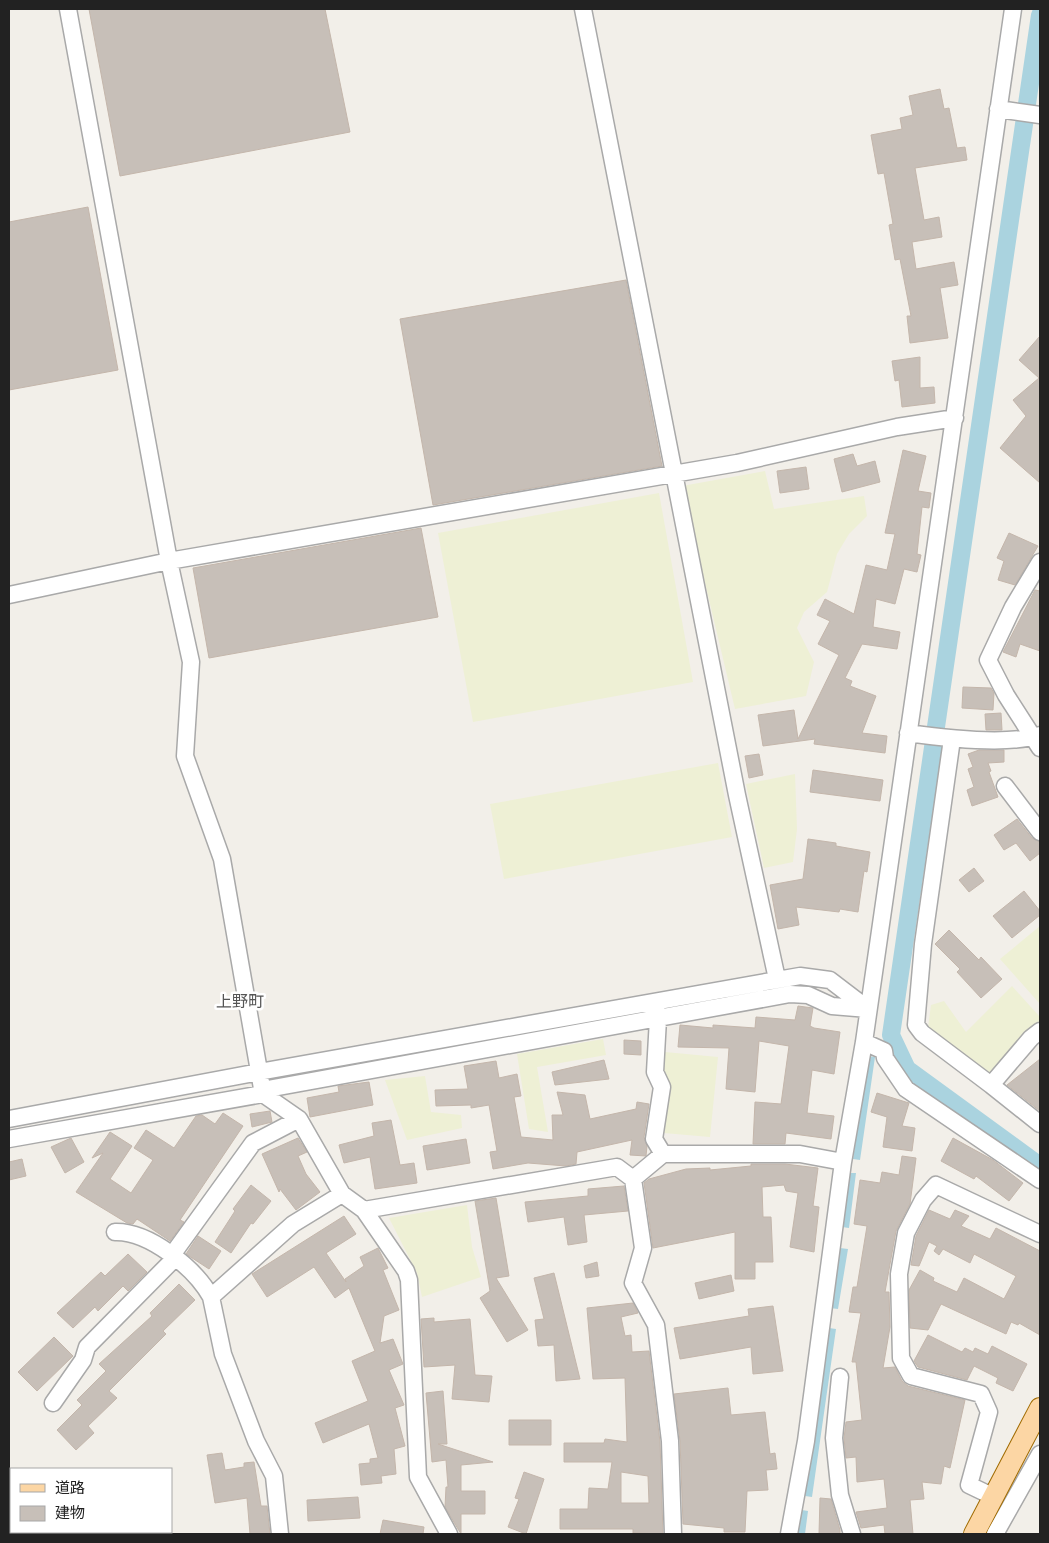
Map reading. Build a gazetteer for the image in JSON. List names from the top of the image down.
{
  "districts": ["上野町"],
  "legend": ["道路", "建物"]
}
